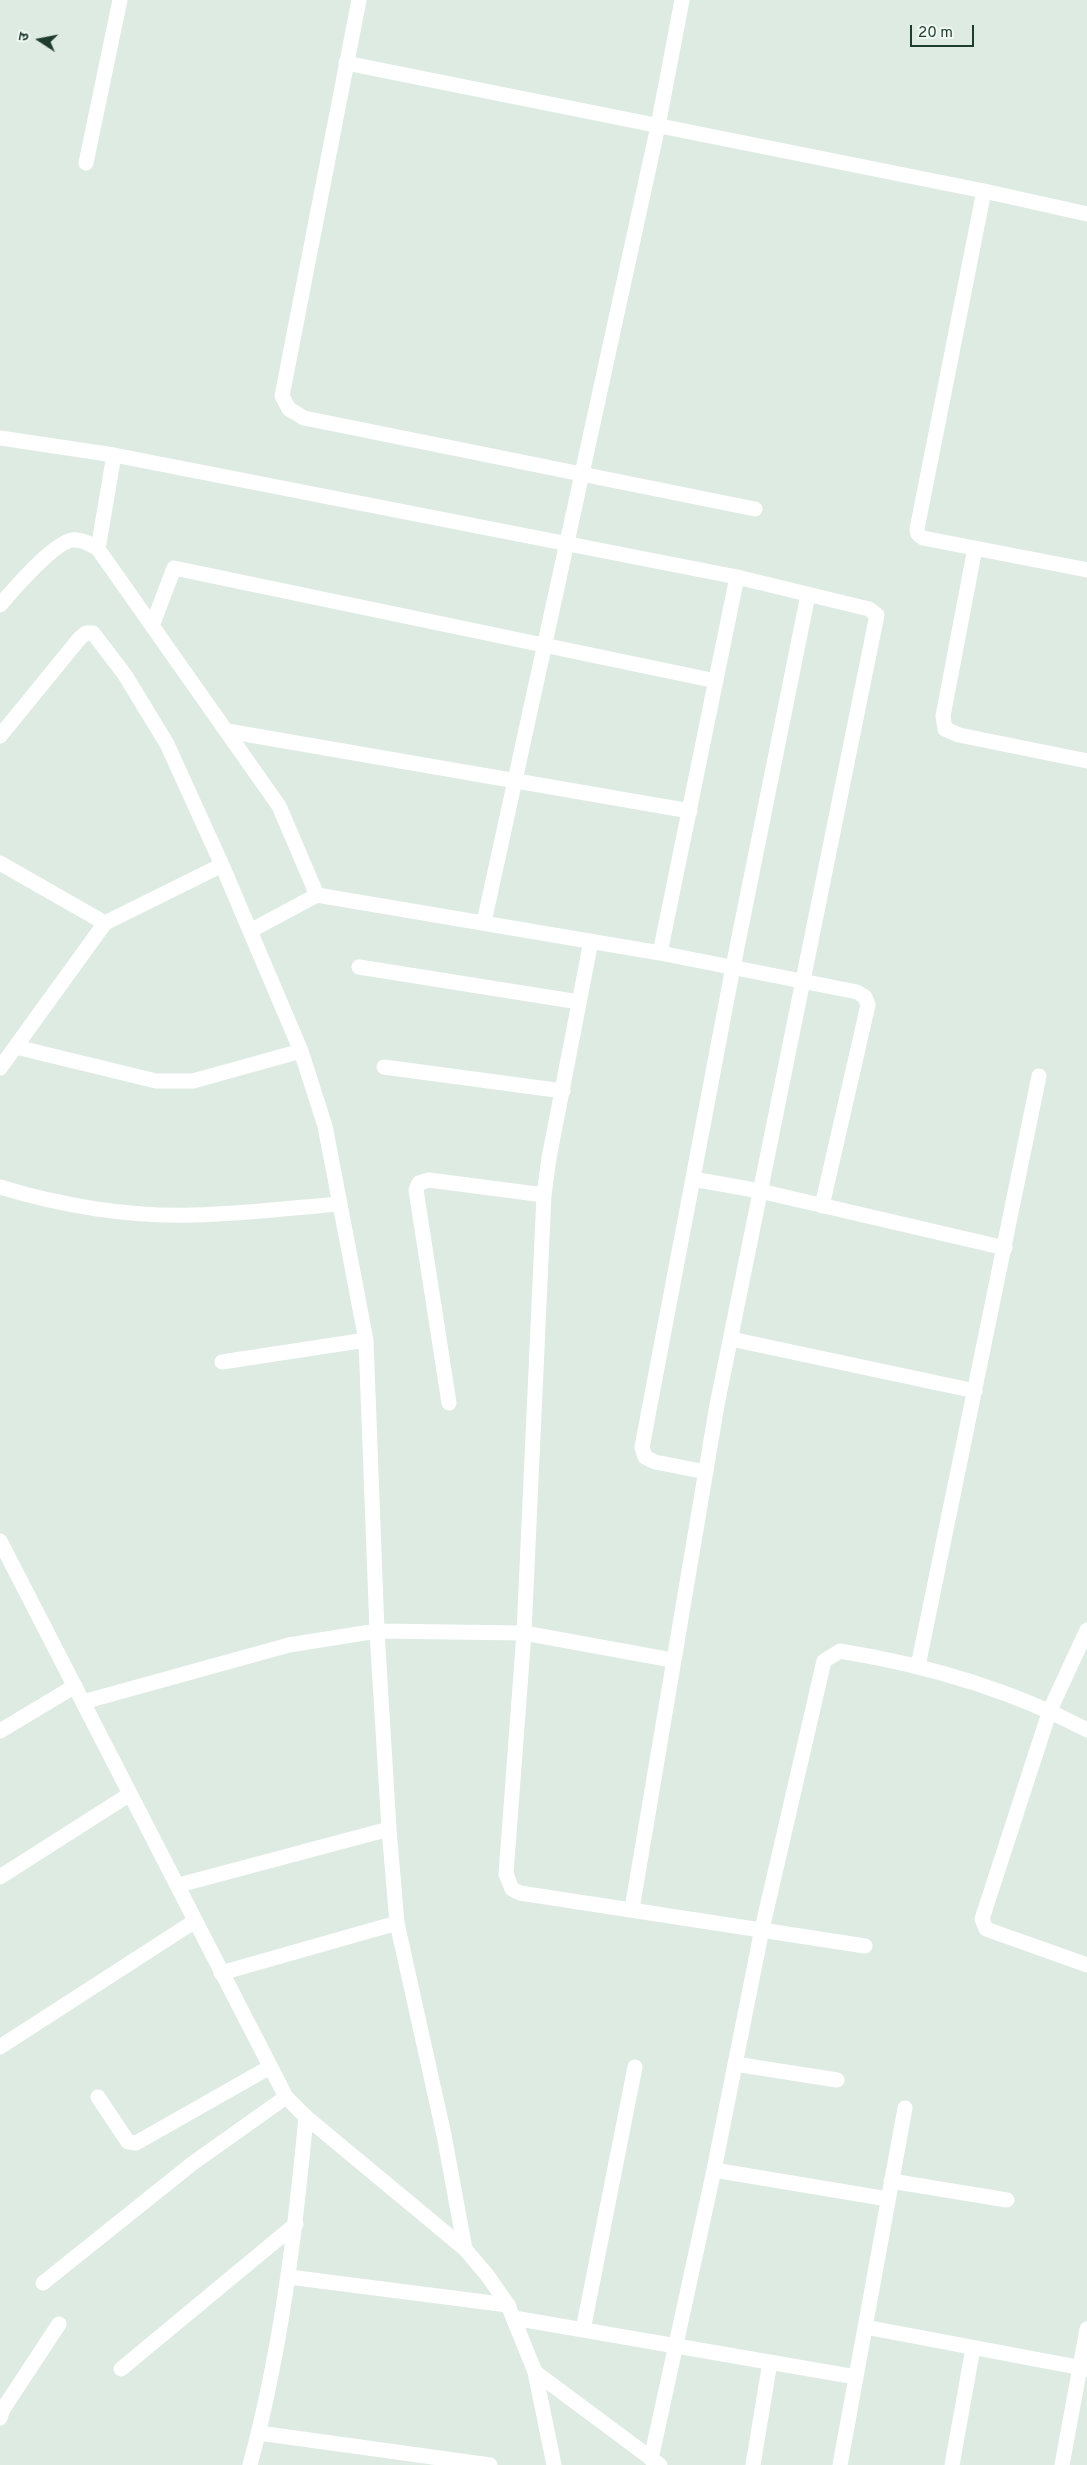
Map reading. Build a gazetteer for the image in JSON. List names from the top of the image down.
{
  "scale_bar": "20 m",
  "north": "left"
}
